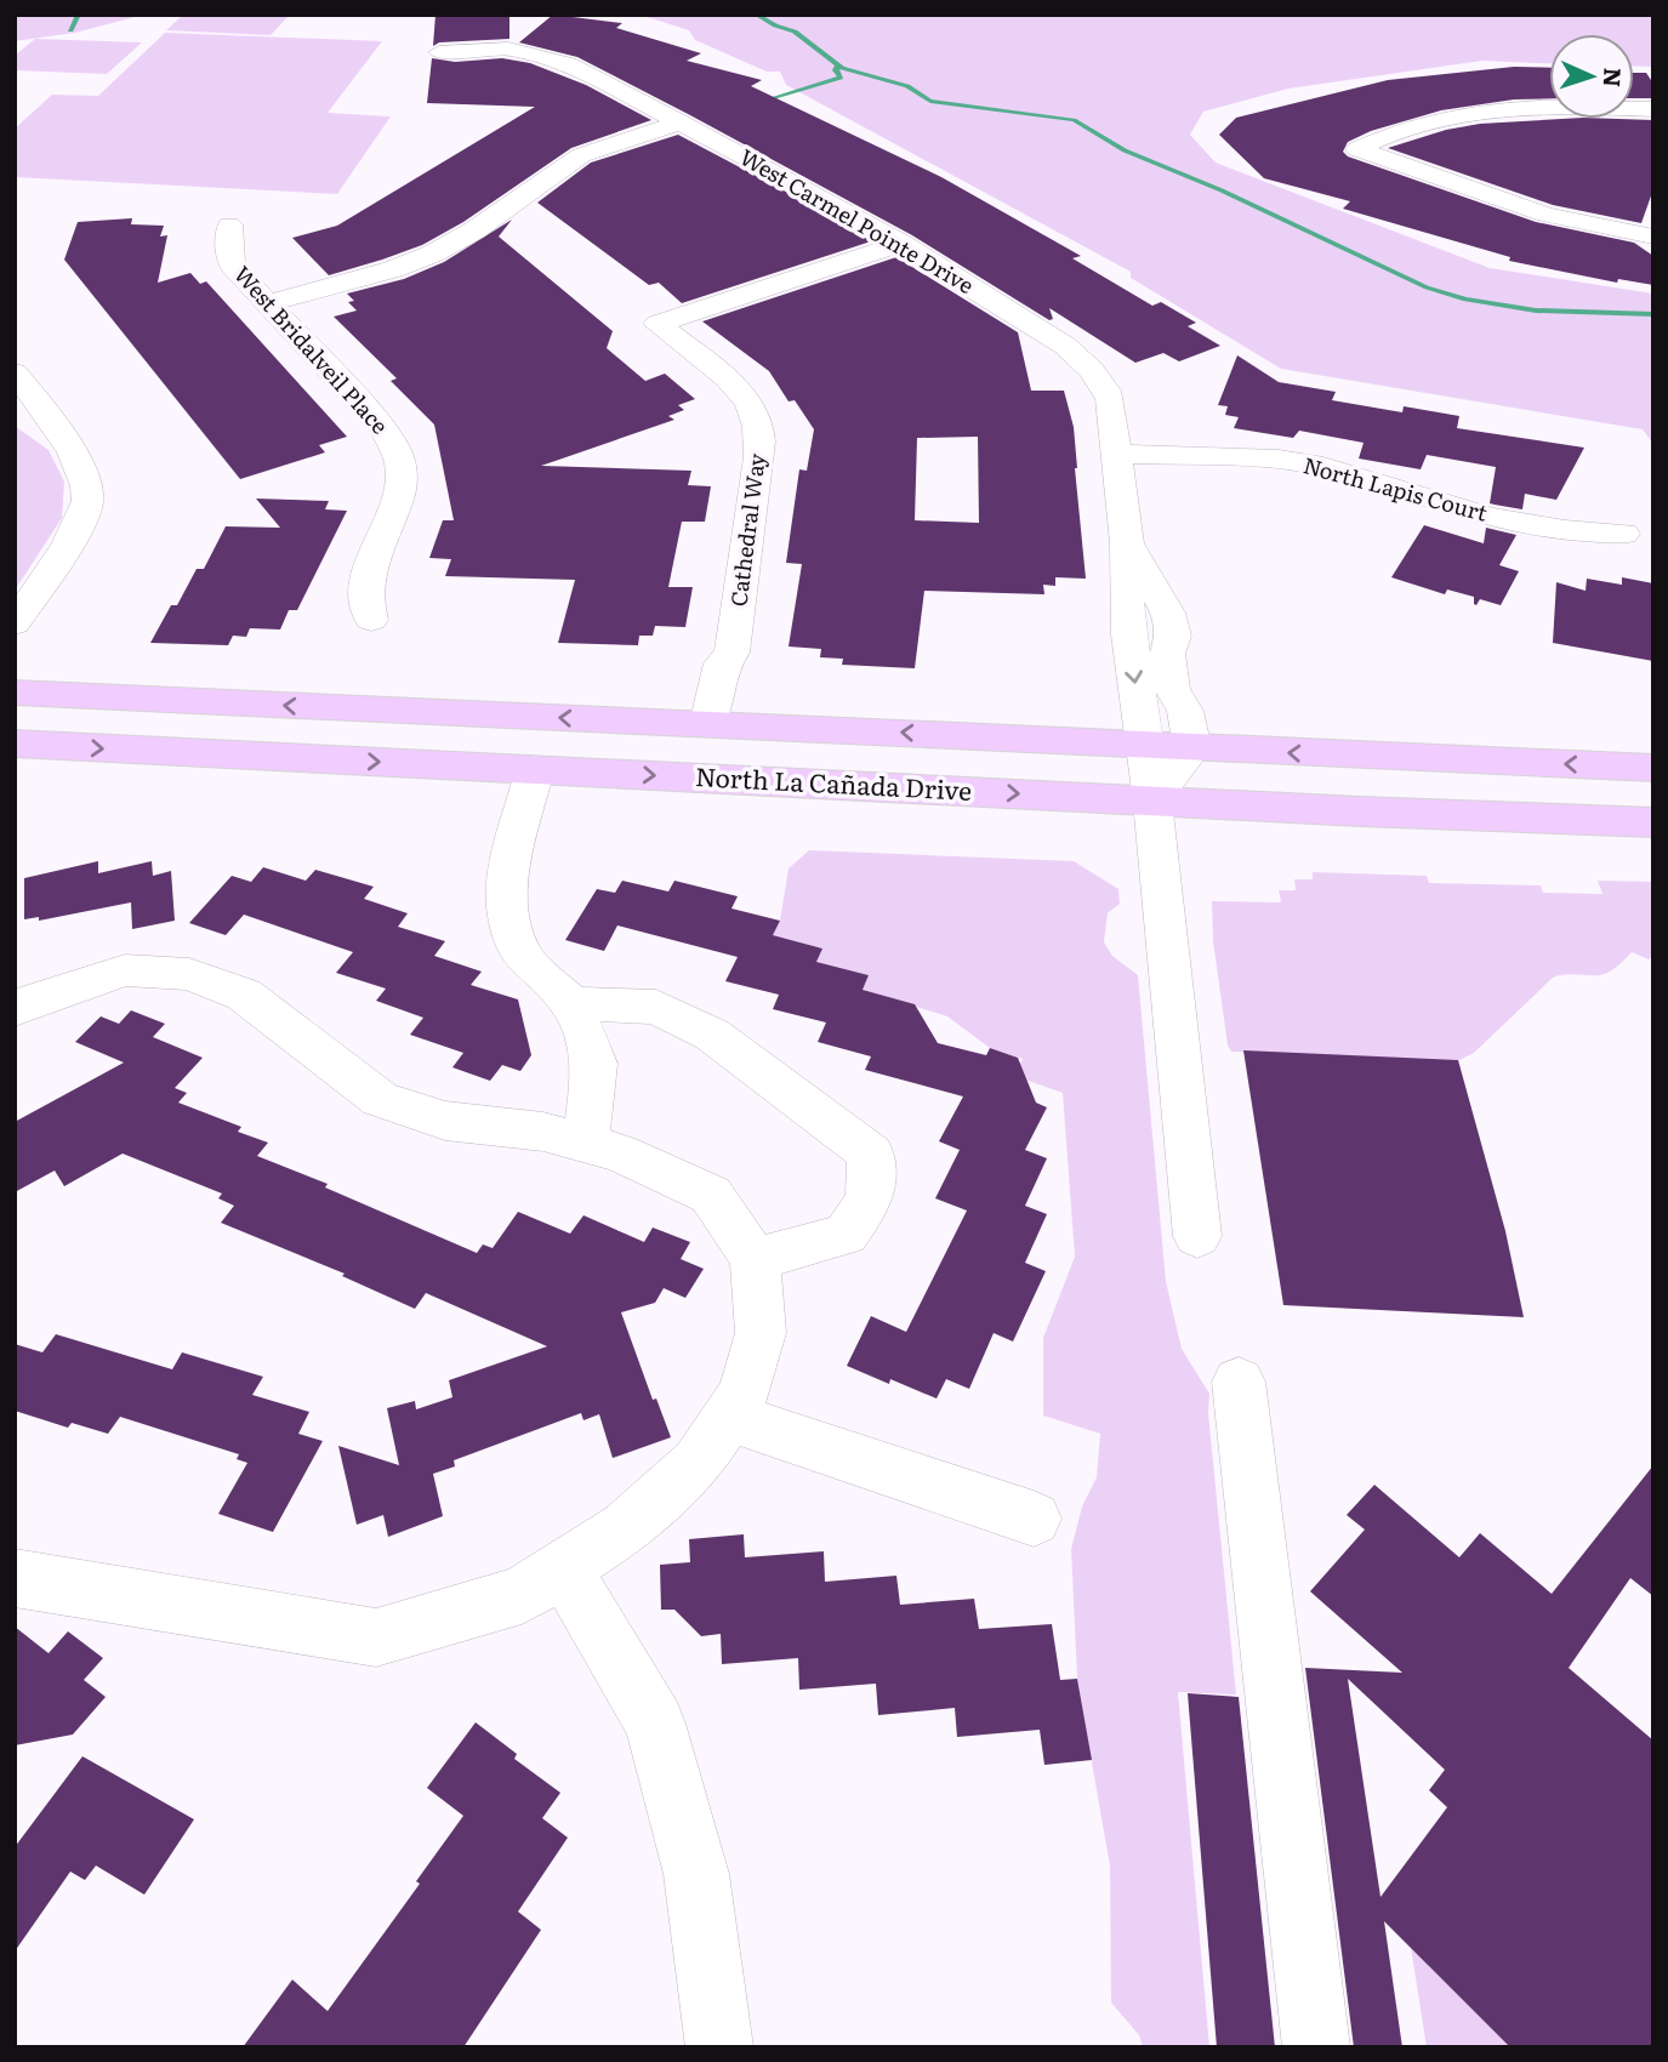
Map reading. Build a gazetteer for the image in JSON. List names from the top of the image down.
{
  "streets": {
    "main road": ["North La Cañada Drive"],
    "street": [
      "West Carmel Pointe Drive",
      "West Bridalveil Place",
      "North Lapis Court",
      "Cathedral Way"
    ]
  },
  "crossings": [
    ["West Carmel Pointe Drive", "North Lapis Court"],
    ["West Carmel Pointe Drive", "Cathedral Way"],
    ["West Carmel Pointe Drive", "North La Cañada Drive"]
  ],
  "north": "right"
}
